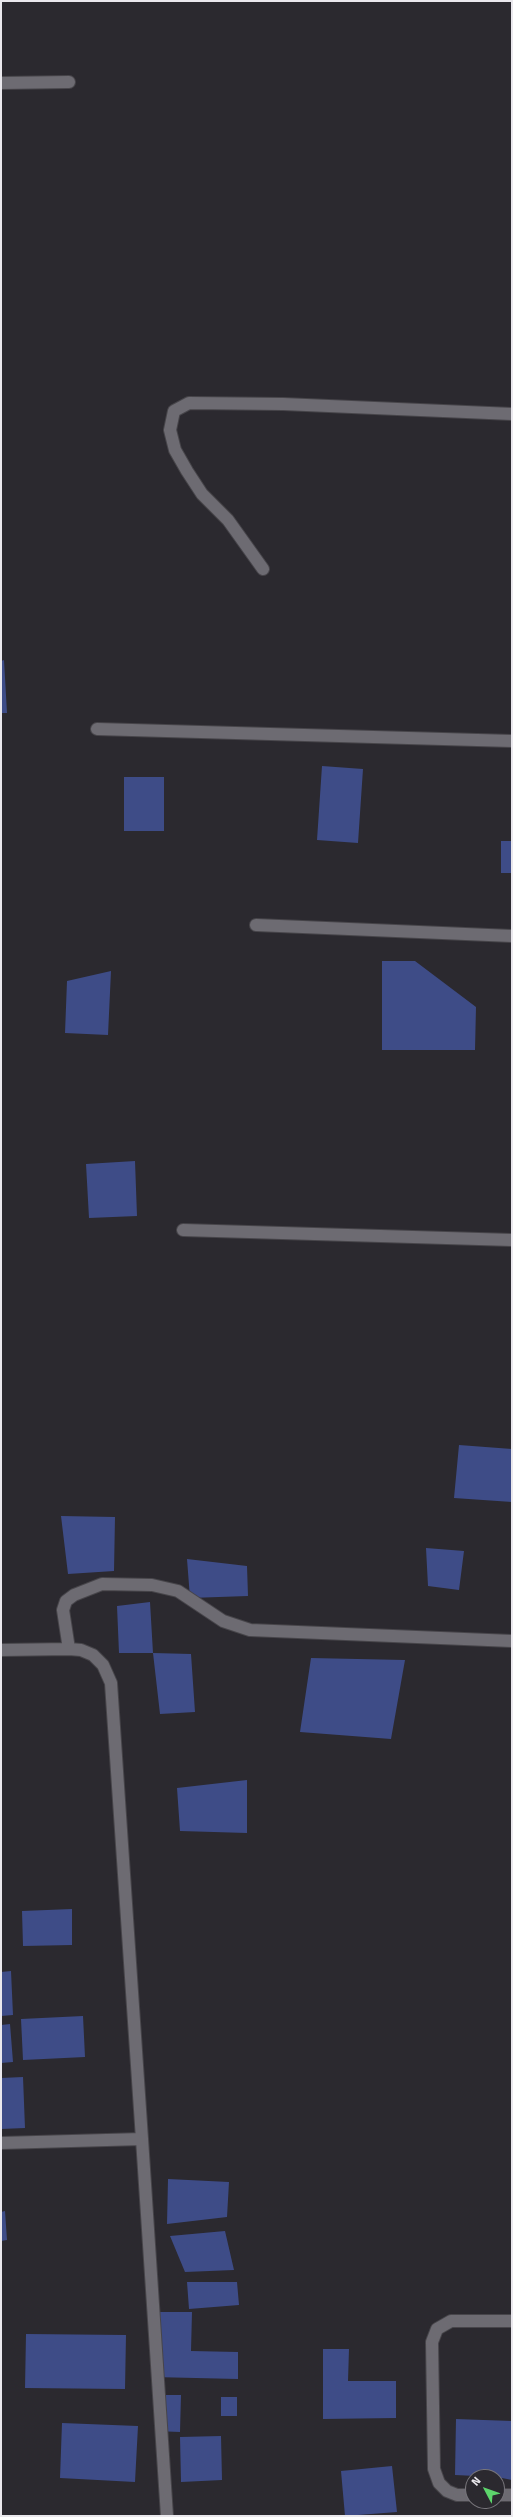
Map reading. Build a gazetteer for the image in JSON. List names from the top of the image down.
{
  "north": "top left"
}
